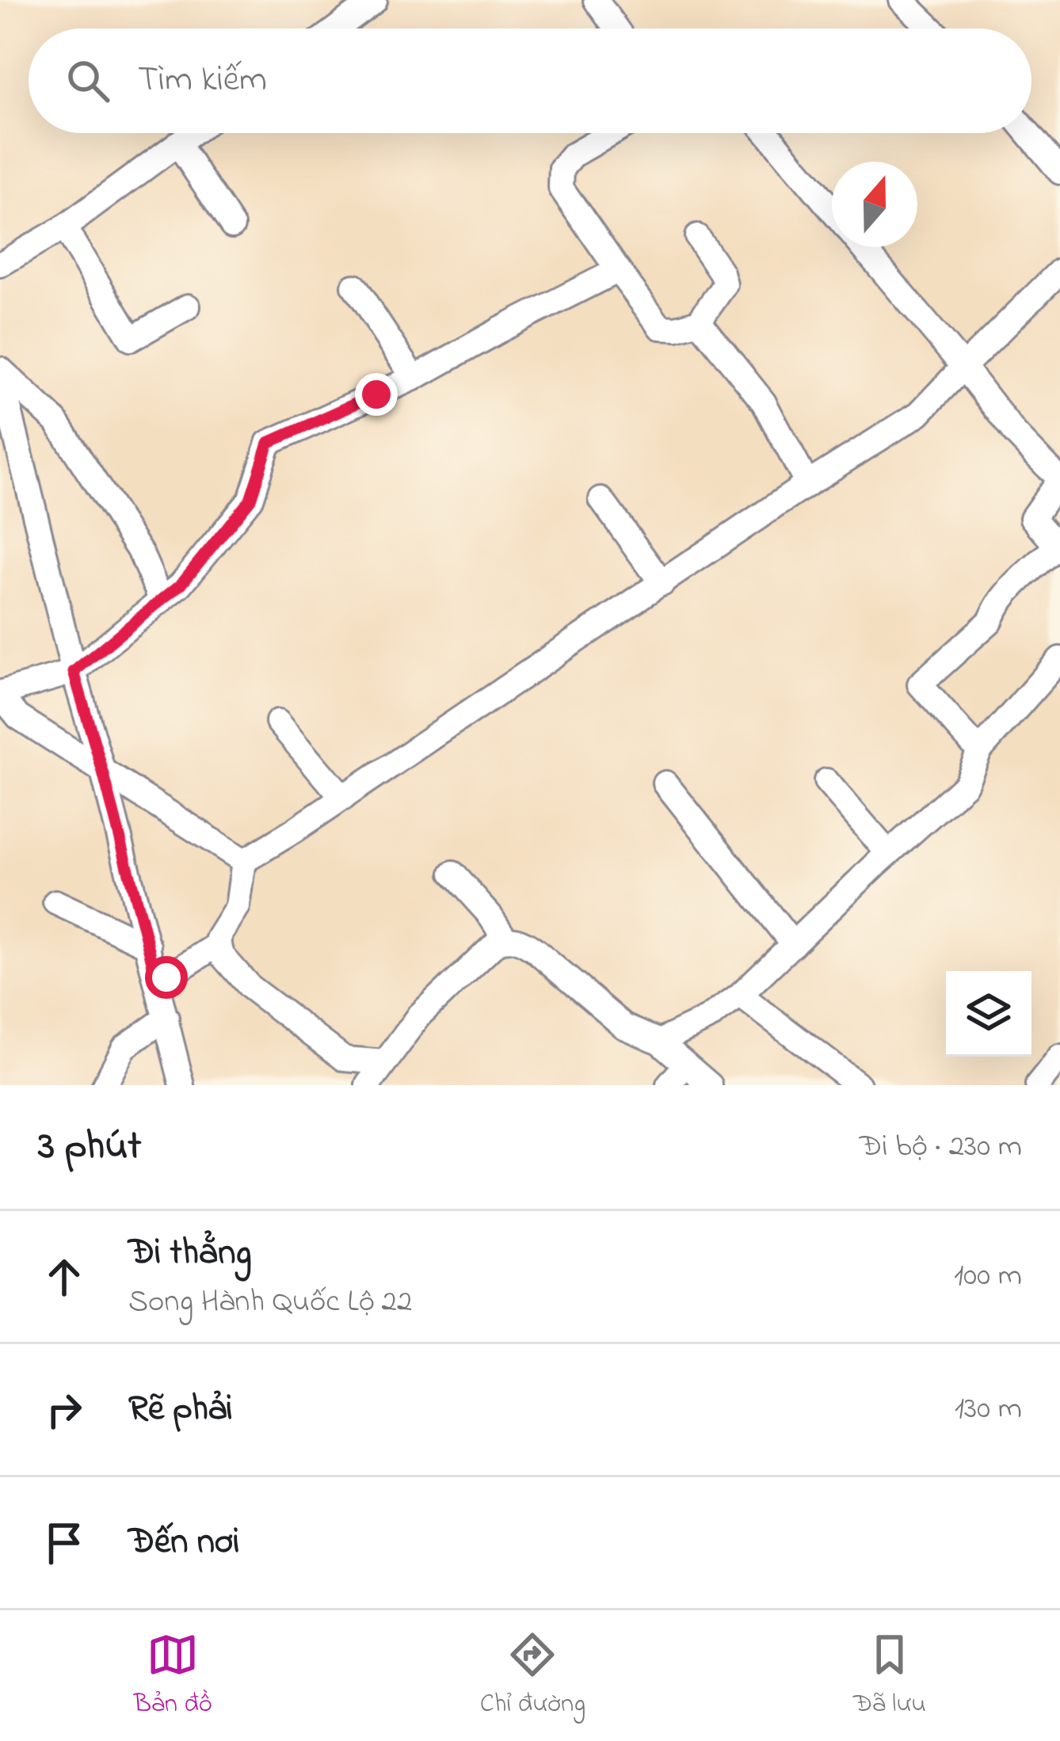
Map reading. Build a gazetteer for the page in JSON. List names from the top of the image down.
{
  "north": "top",
  "page": {
    "search": "Tìm kiếm",
    "heading": ["3 phút", "Đi bộ · 230 m"],
    "list": [
      ["Đi thẳng", "Song Hành Quốc Lộ 22", "100 m"],
      ["Rẽ phải", "130 m"],
      "Đến nơi"
    ],
    "nav": ["Bản đồ", "Chỉ đường", "Đã lưu"]
  }
}
